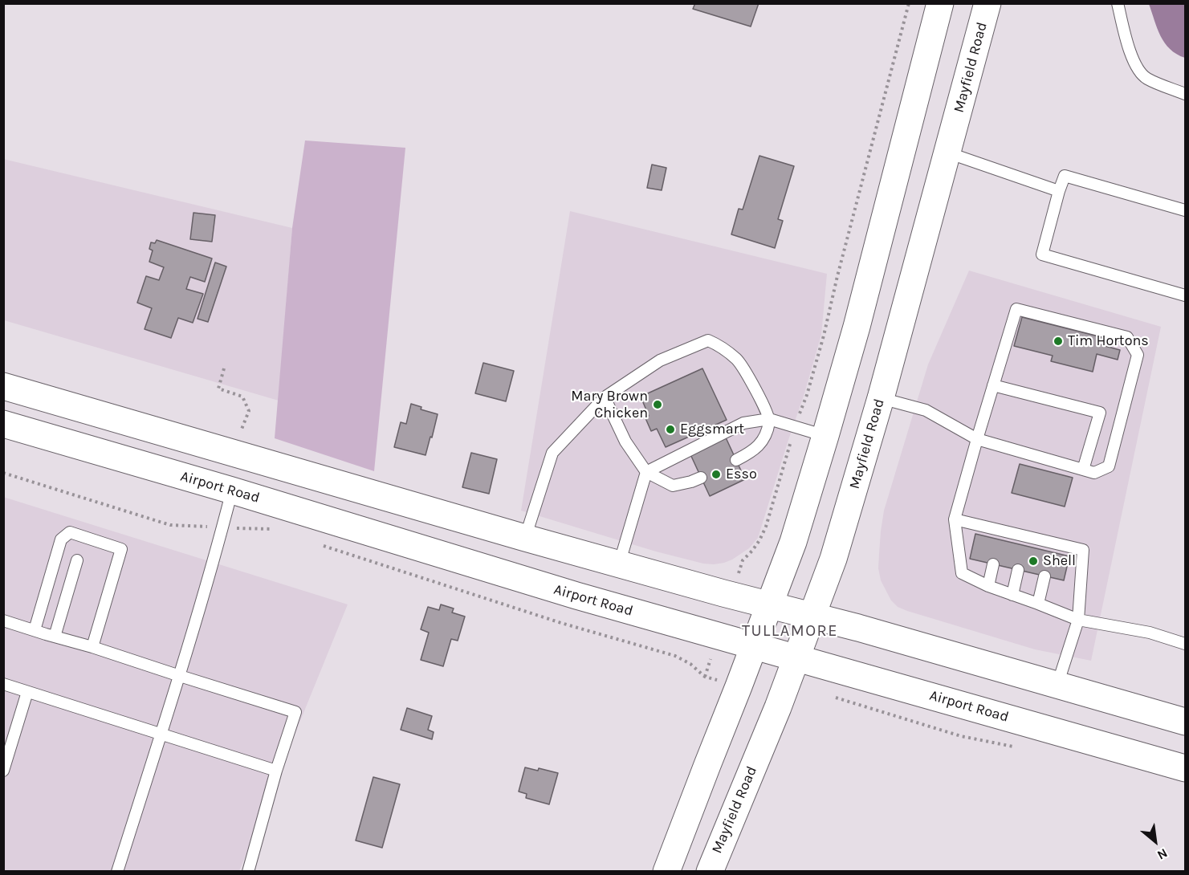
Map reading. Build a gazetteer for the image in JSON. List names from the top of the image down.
{
  "streets": {
    "main road": ["Mayfield Road", "Airport Road"]
  },
  "crossings": [
    ["Mayfield Road", "Airport Road"]
  ],
  "districts": ["TULLAMORE"],
  "places": [
    "Tim Hortons",
    "Mary Brown Chicken",
    "Eggsmart",
    "Esso",
    "Shell"
  ],
  "north": "bottom right"
}
